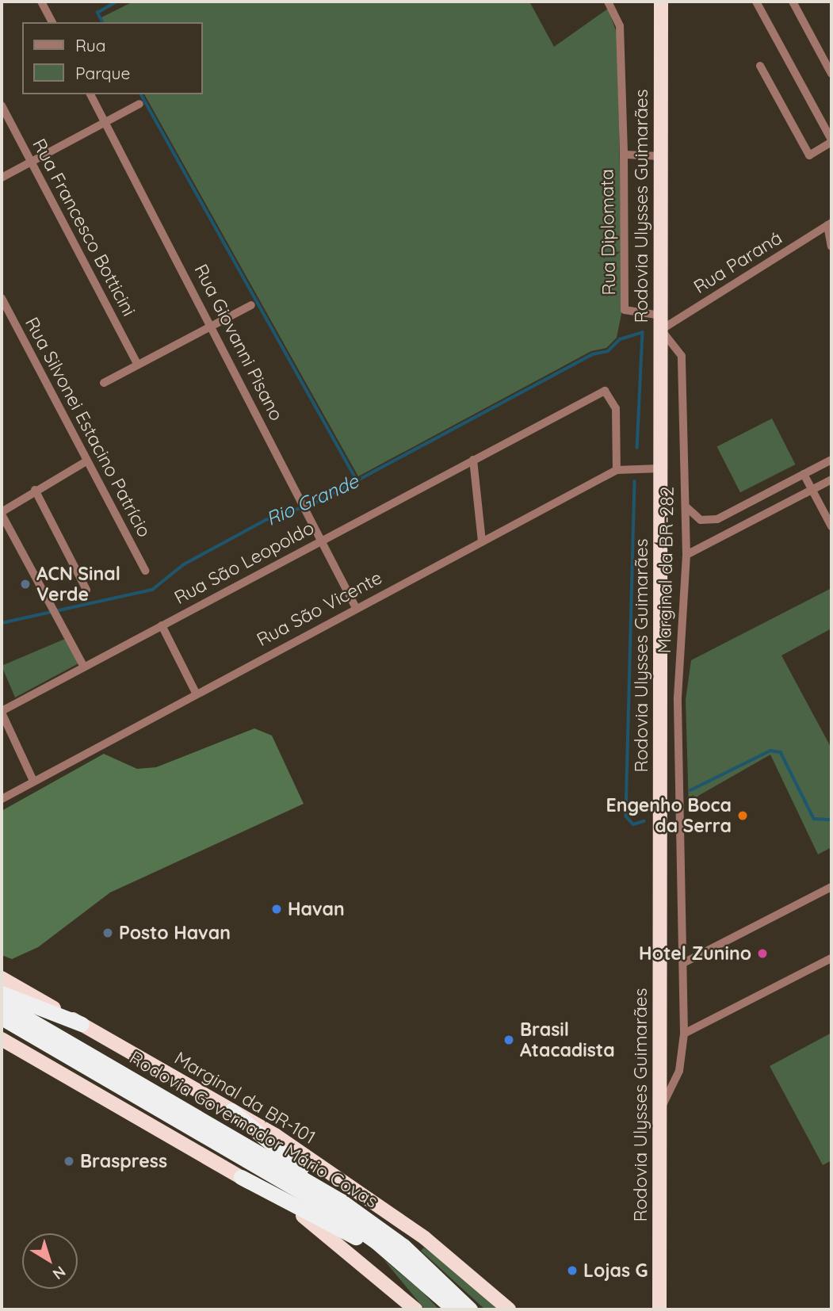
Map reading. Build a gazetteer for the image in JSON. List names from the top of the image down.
{
  "streets": {
    "highway": ["Rodovia Ulysses Guimarães", "Marginal da BR-101", "Rodovia Governador Mário Covas"],
    "street": [
      "Rua Francesco Botticini",
      "Rua Diplomata",
      "Rua Paraná",
      "Rua Giovanni Pisano",
      "Rua Silvonei Estacino Patrício",
      "Rua São Leopoldo",
      "Marginal da BR-282",
      "Rua São Vicente"
    ]
  },
  "crossings": [
    ["Rodovia Ulysses Guimarães", "Rua Diplomata"],
    ["Rodovia Ulysses Guimarães", "Rua Paraná"],
    ["Rodovia Ulysses Guimarães", "Marginal da BR-282"],
    ["Rodovia Ulysses Guimarães", "Rua São Vicente"],
    ["Rua Diplomata", "Rua Paraná"],
    ["Rua Diplomata", "Marginal da BR-282"],
    ["Rua Paraná", "Marginal da BR-282"],
    ["Rua Giovanni Pisano", "Rua São Leopoldo"],
    ["Rua Giovanni Pisano", "Rua São Vicente"],
    ["Rua São Leopoldo", "Rua São Vicente"]
  ],
  "water": ["Rio Grande"],
  "places": [
    "ACN Sinal Verde",
    "Engenho Boca da Serra",
    "Havan",
    "Posto Havan",
    "Hotel Zunino",
    "Brasil Atacadista",
    "Braspress",
    "Lojas G"
  ],
  "legend": ["Rua", "Parque"],
  "north": "bottom right"
}
